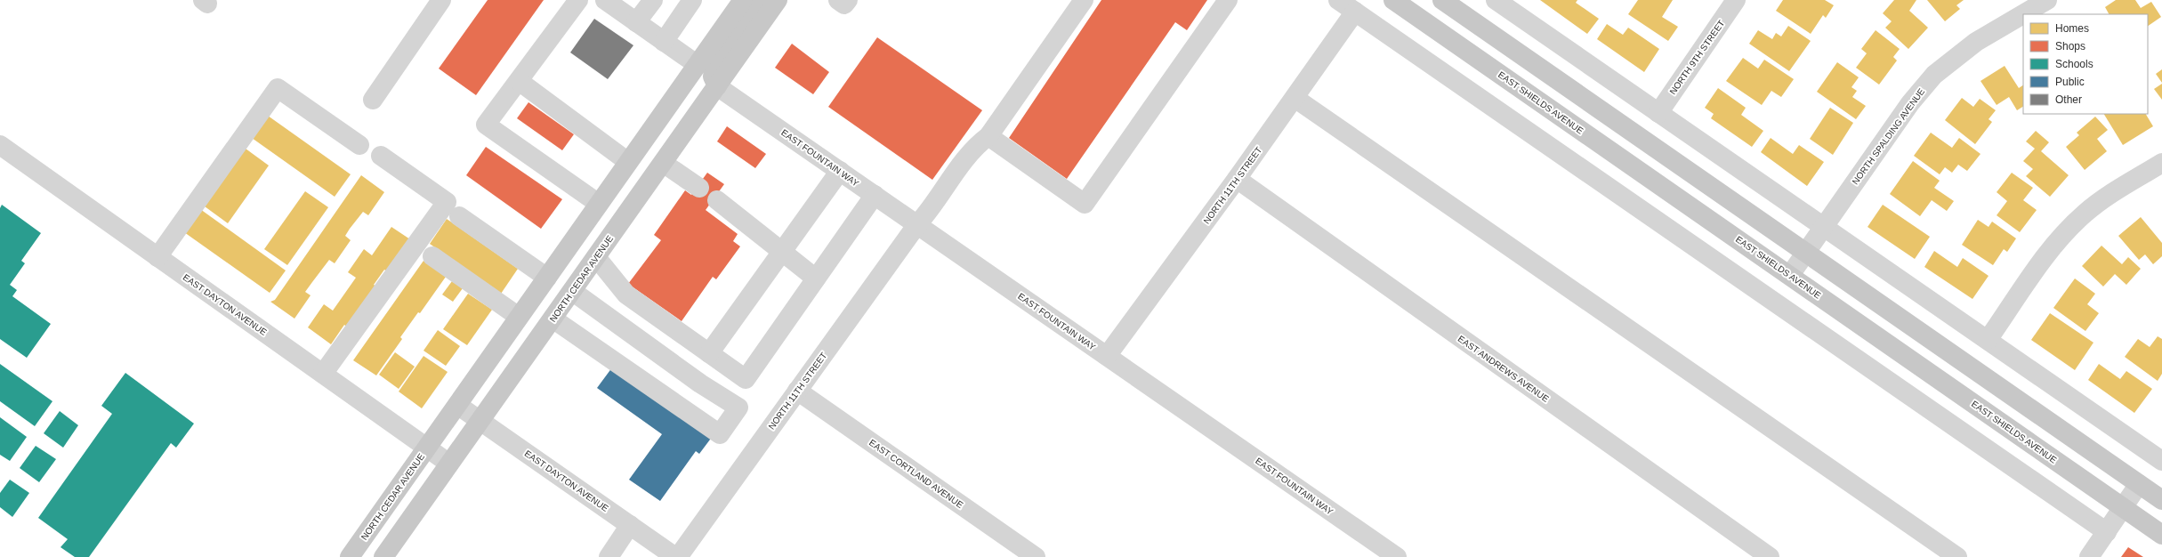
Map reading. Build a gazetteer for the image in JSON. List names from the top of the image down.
{
  "streets": {
    "main road": ["EAST SHIELDS AVENUE", "NORTH CEDAR AVENUE"],
    "street": [
      "NORTH 9TH STREET",
      "NORTH SPALDING AVENUE",
      "EAST FOUNTAIN WAY",
      "NORTH 11TH STREET",
      "EAST DAYTON AVENUE",
      "EAST ANDREWS AVENUE",
      "EAST CORTLAND AVENUE"
    ]
  },
  "crossings": [
    ["EAST SHIELDS AVENUE", "NORTH SPALDING AVENUE"],
    ["EAST FOUNTAIN WAY", "NORTH 11TH STREET"],
    ["EAST FOUNTAIN WAY", "NORTH CEDAR AVENUE"],
    ["NORTH 11TH STREET", "EAST DAYTON AVENUE"],
    ["NORTH 11TH STREET", "EAST ANDREWS AVENUE"],
    ["NORTH 11TH STREET", "EAST CORTLAND AVENUE"],
    ["NORTH CEDAR AVENUE", "EAST DAYTON AVENUE"]
  ],
  "legend": [
    "Homes",
    "Shops",
    "Schools",
    "Public",
    "Other"
  ]
}
